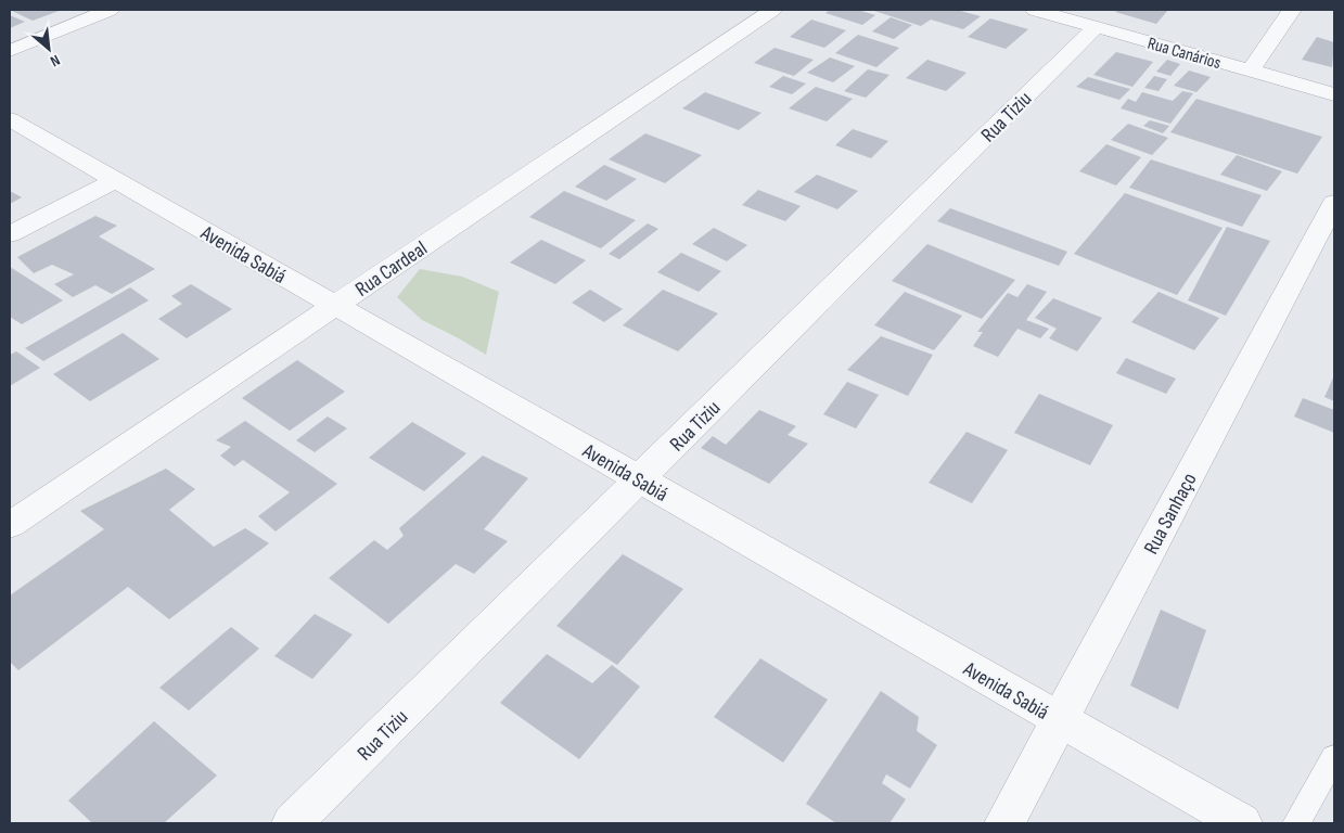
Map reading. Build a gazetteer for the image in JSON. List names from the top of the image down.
{
  "streets": {
    "street": [
      "Rua Canários",
      "Rua Tiziu",
      "Avenida Sabiá",
      "Rua Cardeal",
      "Rua Sanhaço"
    ]
  },
  "crossings": [
    ["Rua Canários", "Rua Tiziu"],
    ["Rua Tiziu", "Avenida Sabiá"],
    ["Avenida Sabiá", "Rua Cardeal"],
    ["Avenida Sabiá", "Rua Sanhaço"]
  ],
  "north": "bottom right"
}
